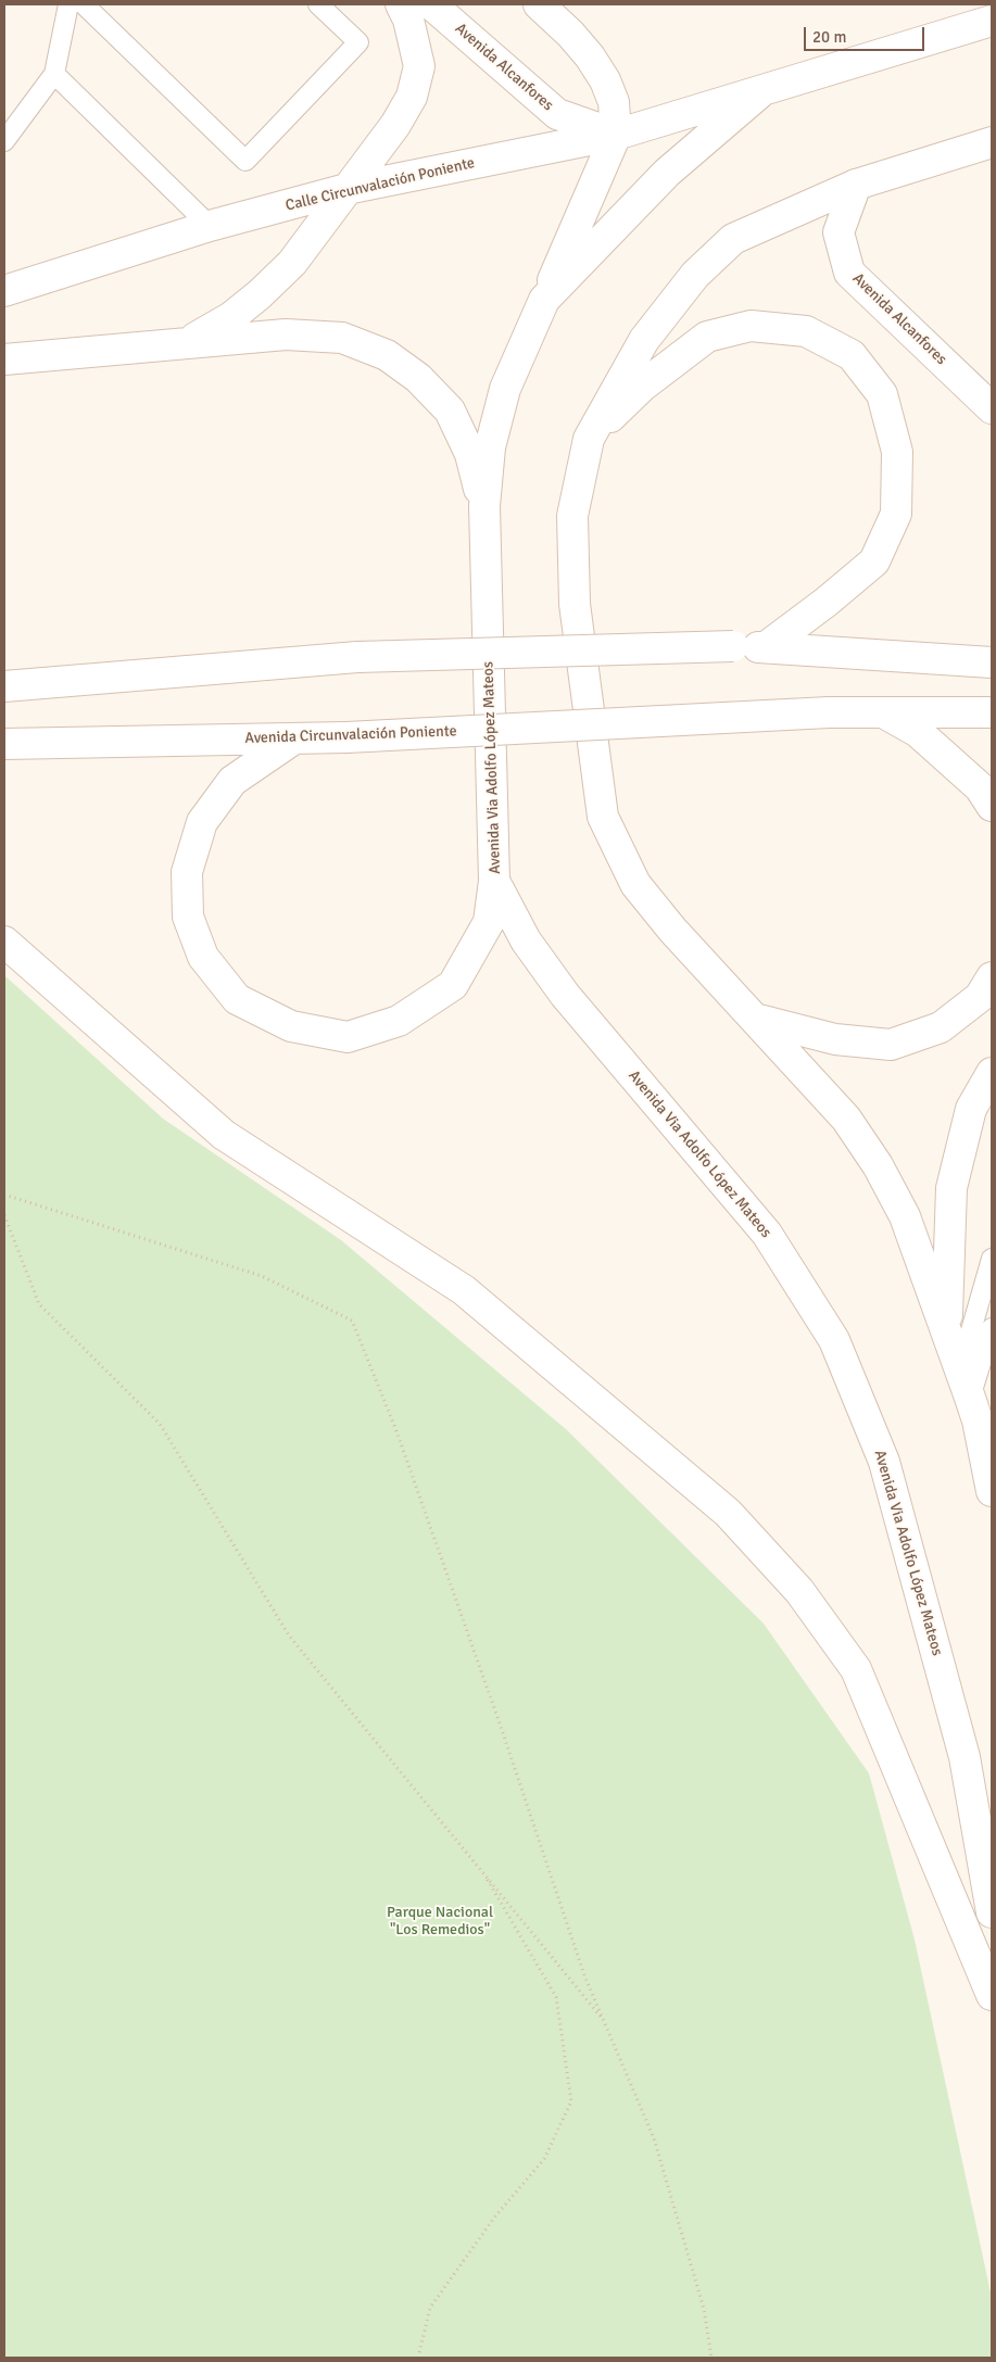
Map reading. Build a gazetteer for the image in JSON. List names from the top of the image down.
{
  "streets": {
    "main road": [
      "Avenida Alcanfores",
      "Calle Circunvalación Poniente",
      "Avenida Circunvalación Poniente",
      "Avenida Via Adolfo López Mateos"
    ]
  },
  "crossings": [
    ["Avenida Alcanfores", "Calle Circunvalación Poniente"],
    ["Calle Circunvalación Poniente", "Avenida Via Adolfo López Mateos"]
  ],
  "parks": ["Parque Nacional \"Los Remedios\""],
  "scale_bar": "20 m"
}
